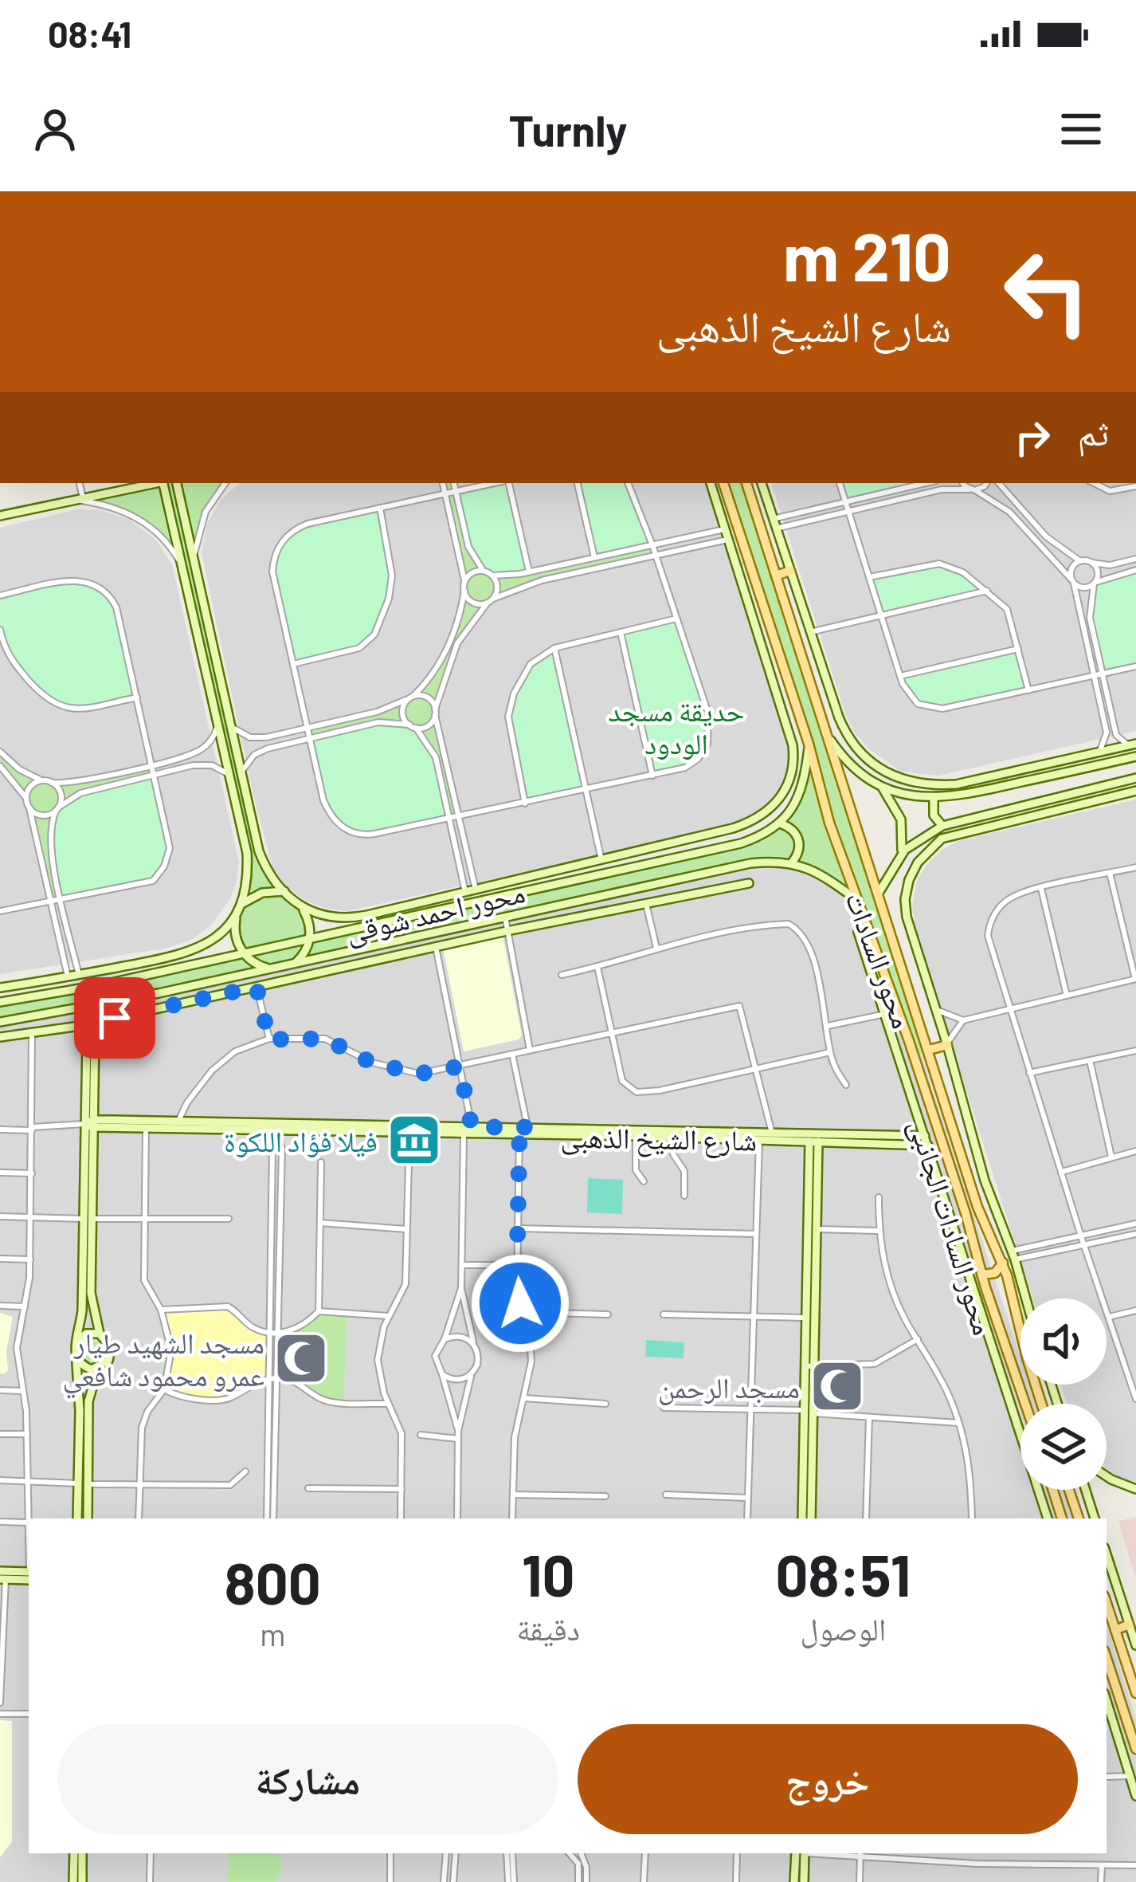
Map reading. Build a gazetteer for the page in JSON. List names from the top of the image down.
{
  "streets": {
    "main road": ["محور السادات"],
    "street": ["محور احمد شوقى", "شارع الشيخ الذهبى", "محور السادات الجانبى"]
  },
  "crossings": [
    ["محور احمد شوقى", "محور السادات"],
    ["شارع الشيخ الذهبى", "محور السادات الجانبى"]
  ],
  "parks": ["حديقة مسجد الودود"],
  "places": {
    "museum": ["فيلا فؤاد اللكوة"],
    "mosque": ["مسجد الشهيد طيار عمرو محمود شافعي", "مسجد الرحمن"]
  },
  "page": {
    "status": "08:41",
    "header": "Turnly",
    "turn": ["210 m", "شارع الشيخ الذهبى"],
    "then": "ثم",
    "eta": [
      "08:51",
      "الوصول",
      "10",
      "دقيقة",
      "800",
      "m"
    ],
    "buttons": ["خروج", "مشاركة"]
  }
}
